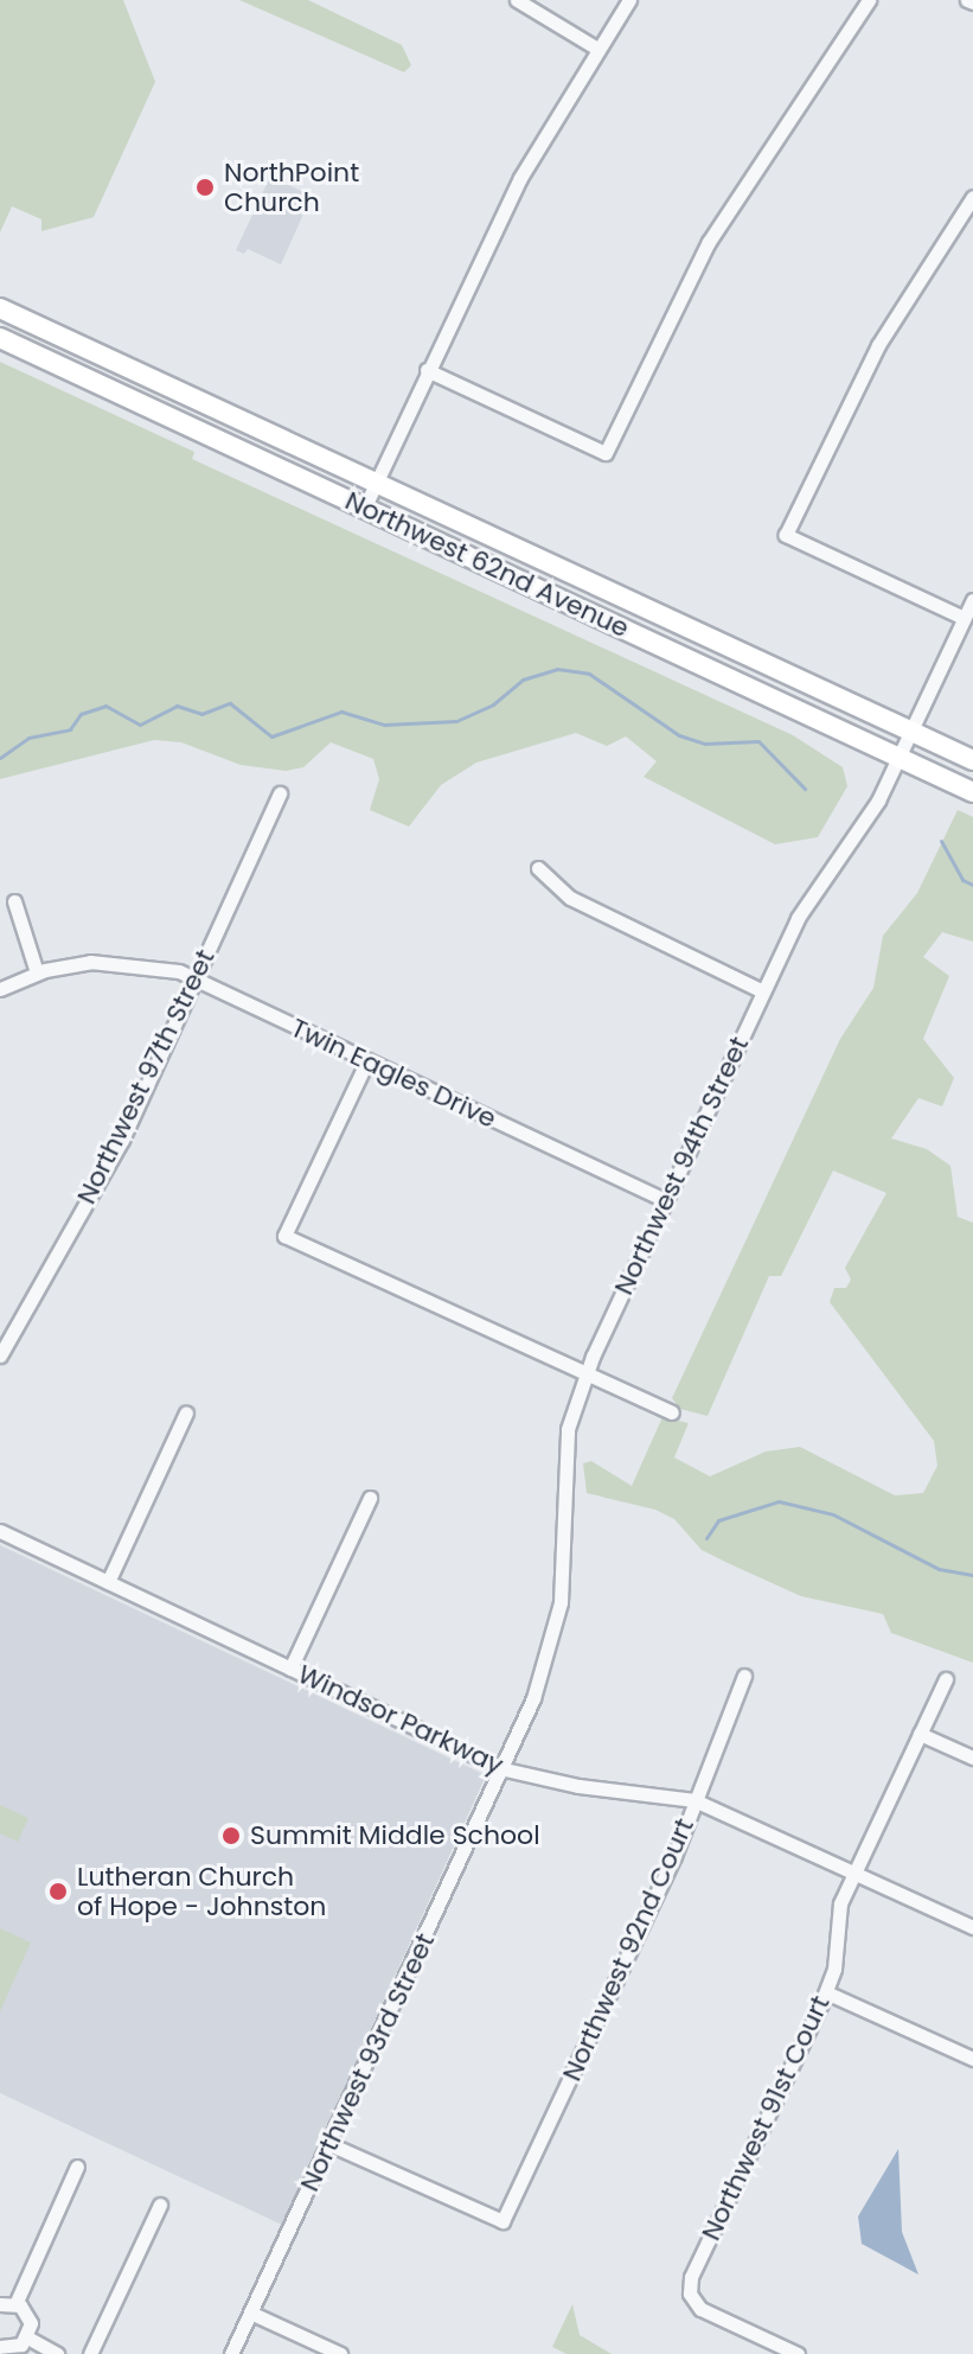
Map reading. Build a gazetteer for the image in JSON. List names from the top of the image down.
{
  "streets": {
    "street": [
      "Northwest 62nd Avenue",
      "Twin Eagles Drive",
      "Northwest 97th Street",
      "Northwest 94th Street",
      "Windsor Parkway",
      "Northwest 92nd Court",
      "Northwest 93rd Street",
      "Northwest 91st Court"
    ]
  },
  "crossings": [
    ["Northwest 62nd Avenue", "Northwest 94th Street"],
    ["Twin Eagles Drive", "Northwest 97th Street"],
    ["Twin Eagles Drive", "Northwest 94th Street"],
    ["Northwest 94th Street", "Windsor Parkway"],
    ["Northwest 94th Street", "Northwest 93rd Street"],
    ["Windsor Parkway", "Northwest 92nd Court"],
    ["Windsor Parkway", "Northwest 93rd Street"],
    ["Windsor Parkway", "Northwest 91st Court"],
    ["Northwest 92nd Court", "Northwest 93rd Street"]
  ],
  "places": ["NorthPoint Church", "Summit Middle School", "Lutheran Church of Hope - Johnston"]
}
